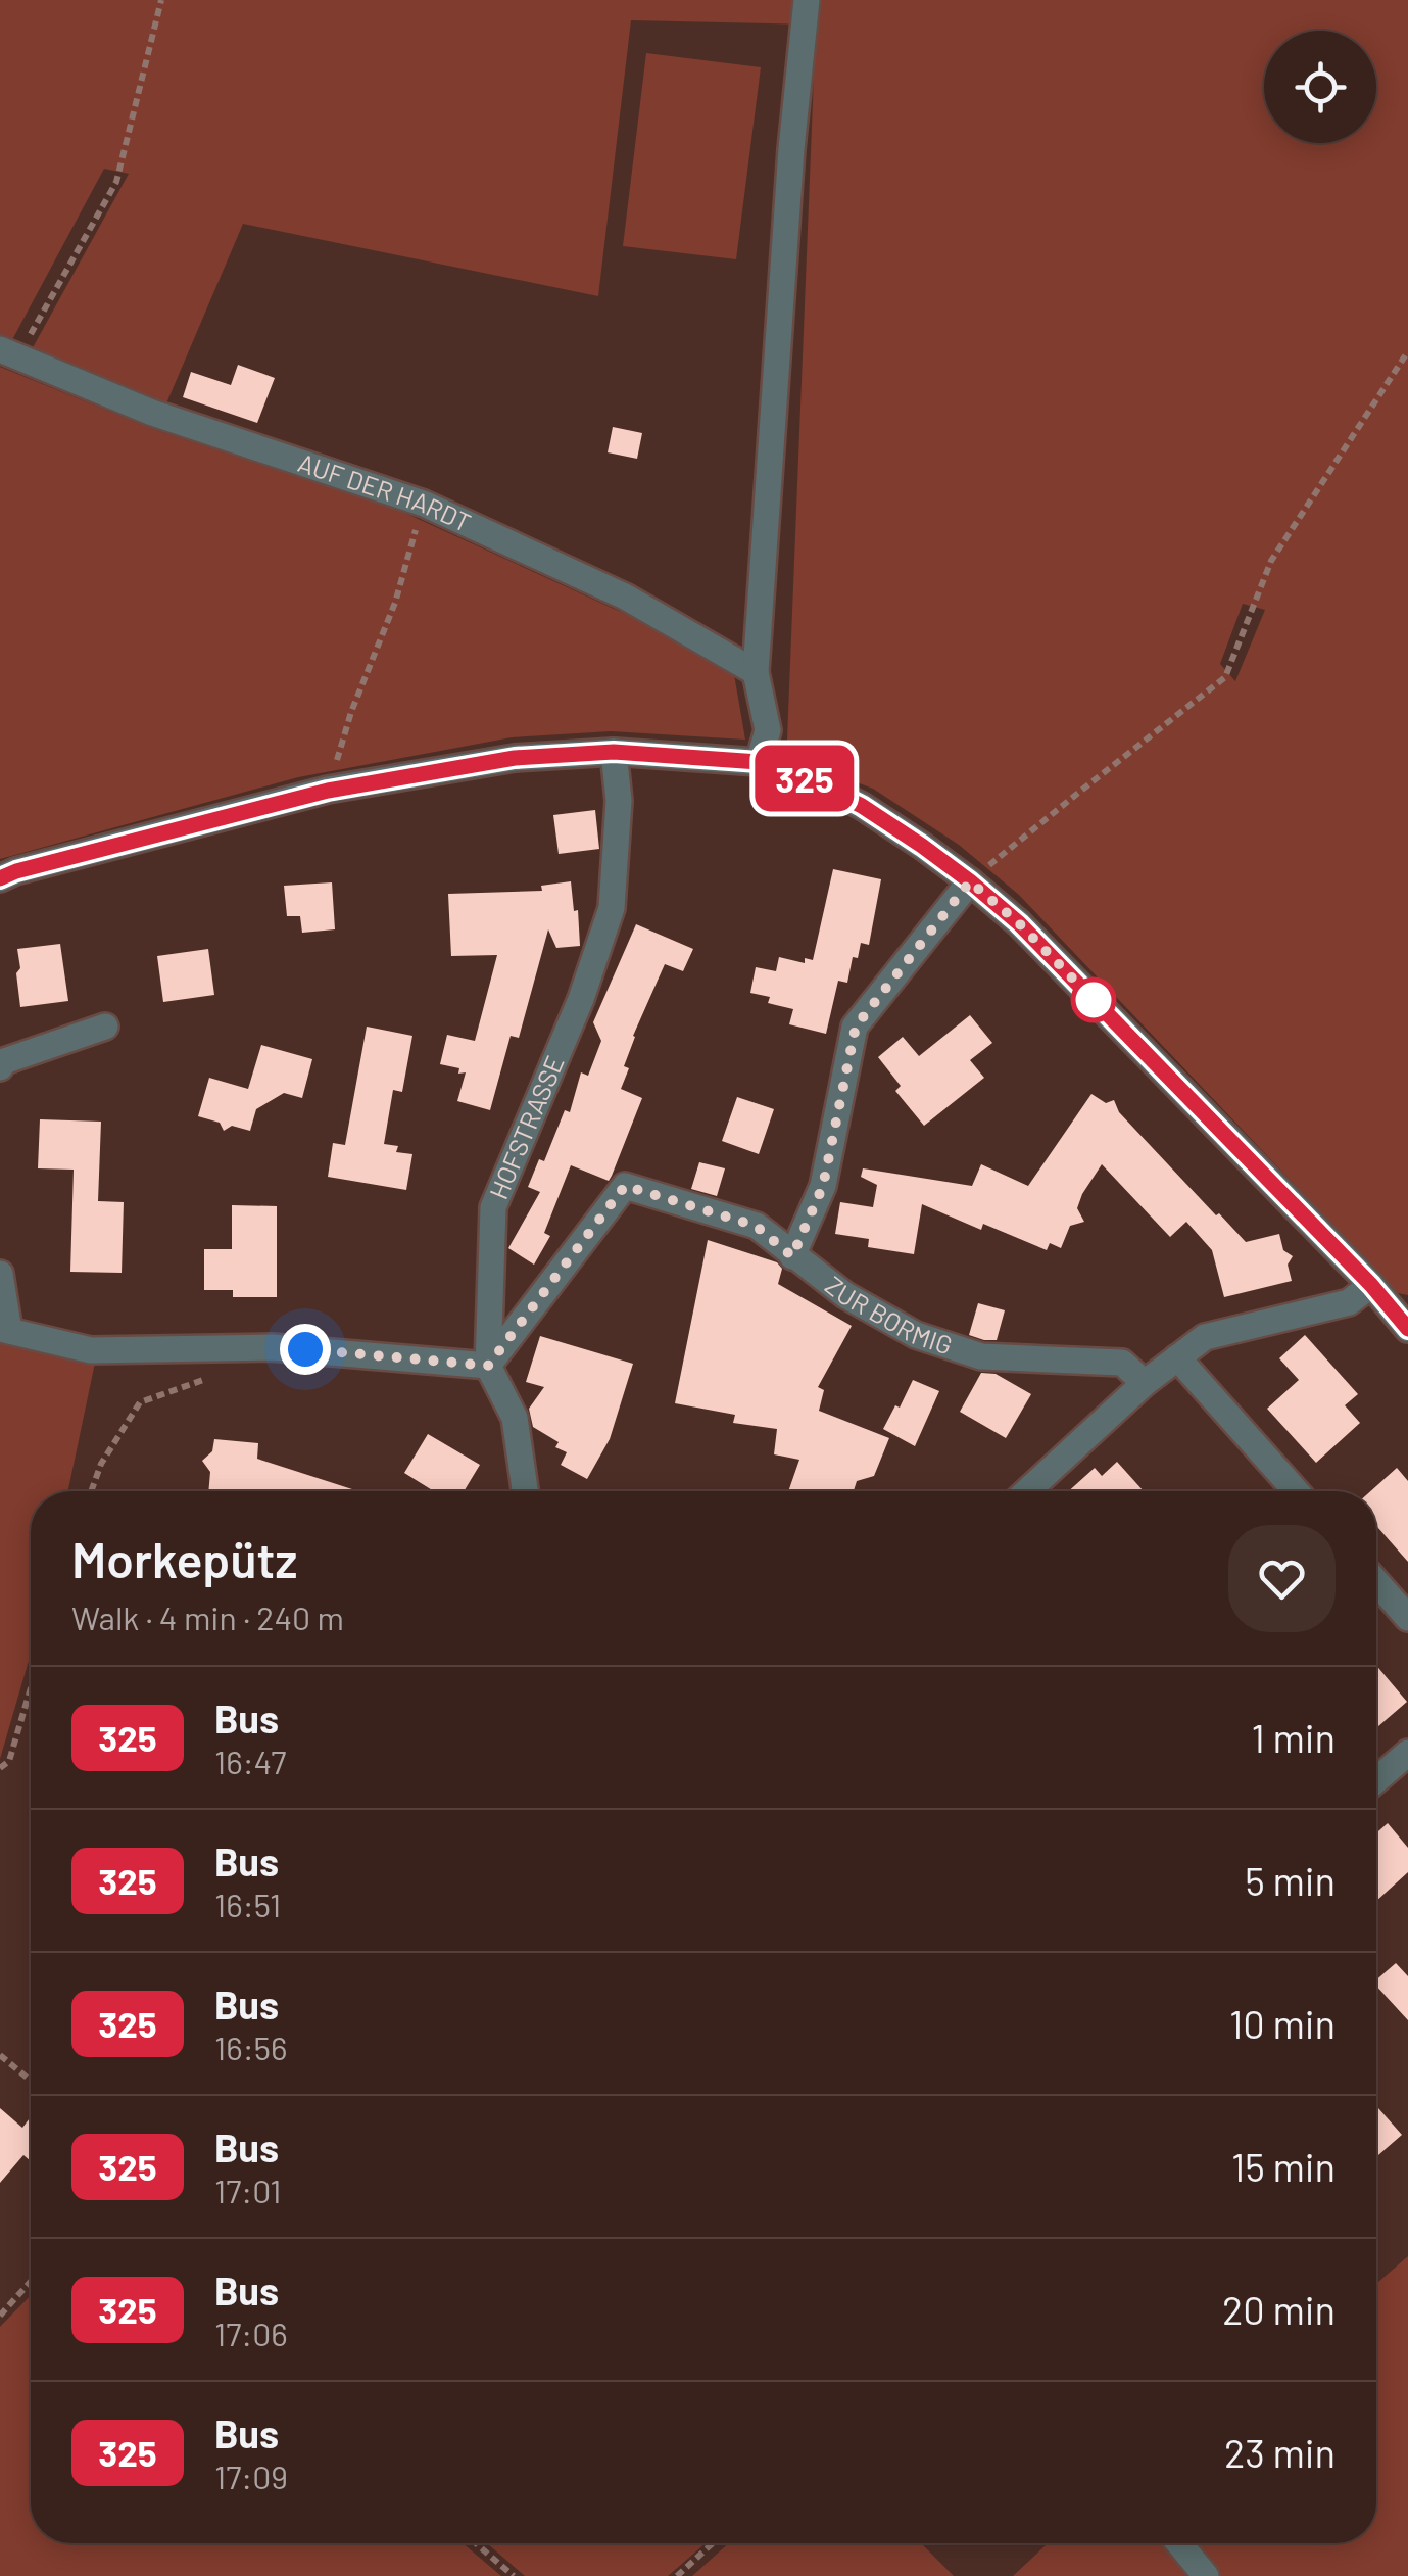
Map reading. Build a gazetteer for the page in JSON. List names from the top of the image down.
{
  "streets": {
    "street": ["AUF DER HARDT", "HOFSTRASSE", "ZUR BORMIG"]
  },
  "crossings": [
    ["HOFSTRASSE", "ZUR BORMIG"]
  ],
  "lines": ["bus line 325"],
  "page": {
    "on_map": "325",
    "heading": ["Morkepütz", "Walk · 4 min · 240 m"],
    "list": [
      {
        "mark": "325",
        "name": "Bus",
        "note": "16:47",
        "value": "1 min"
      },
      {
        "mark": "325",
        "name": "Bus",
        "note": "16:51",
        "value": "5 min"
      },
      {
        "mark": "325",
        "name": "Bus",
        "note": "16:56",
        "value": "10 min"
      },
      {
        "mark": "325",
        "name": "Bus",
        "note": "17:01",
        "value": "15 min"
      },
      {
        "mark": "325",
        "name": "Bus",
        "note": "17:06",
        "value": "20 min"
      },
      {
        "mark": "325",
        "name": "Bus",
        "note": "17:09",
        "value": "23 min"
      }
    ]
  }
}
